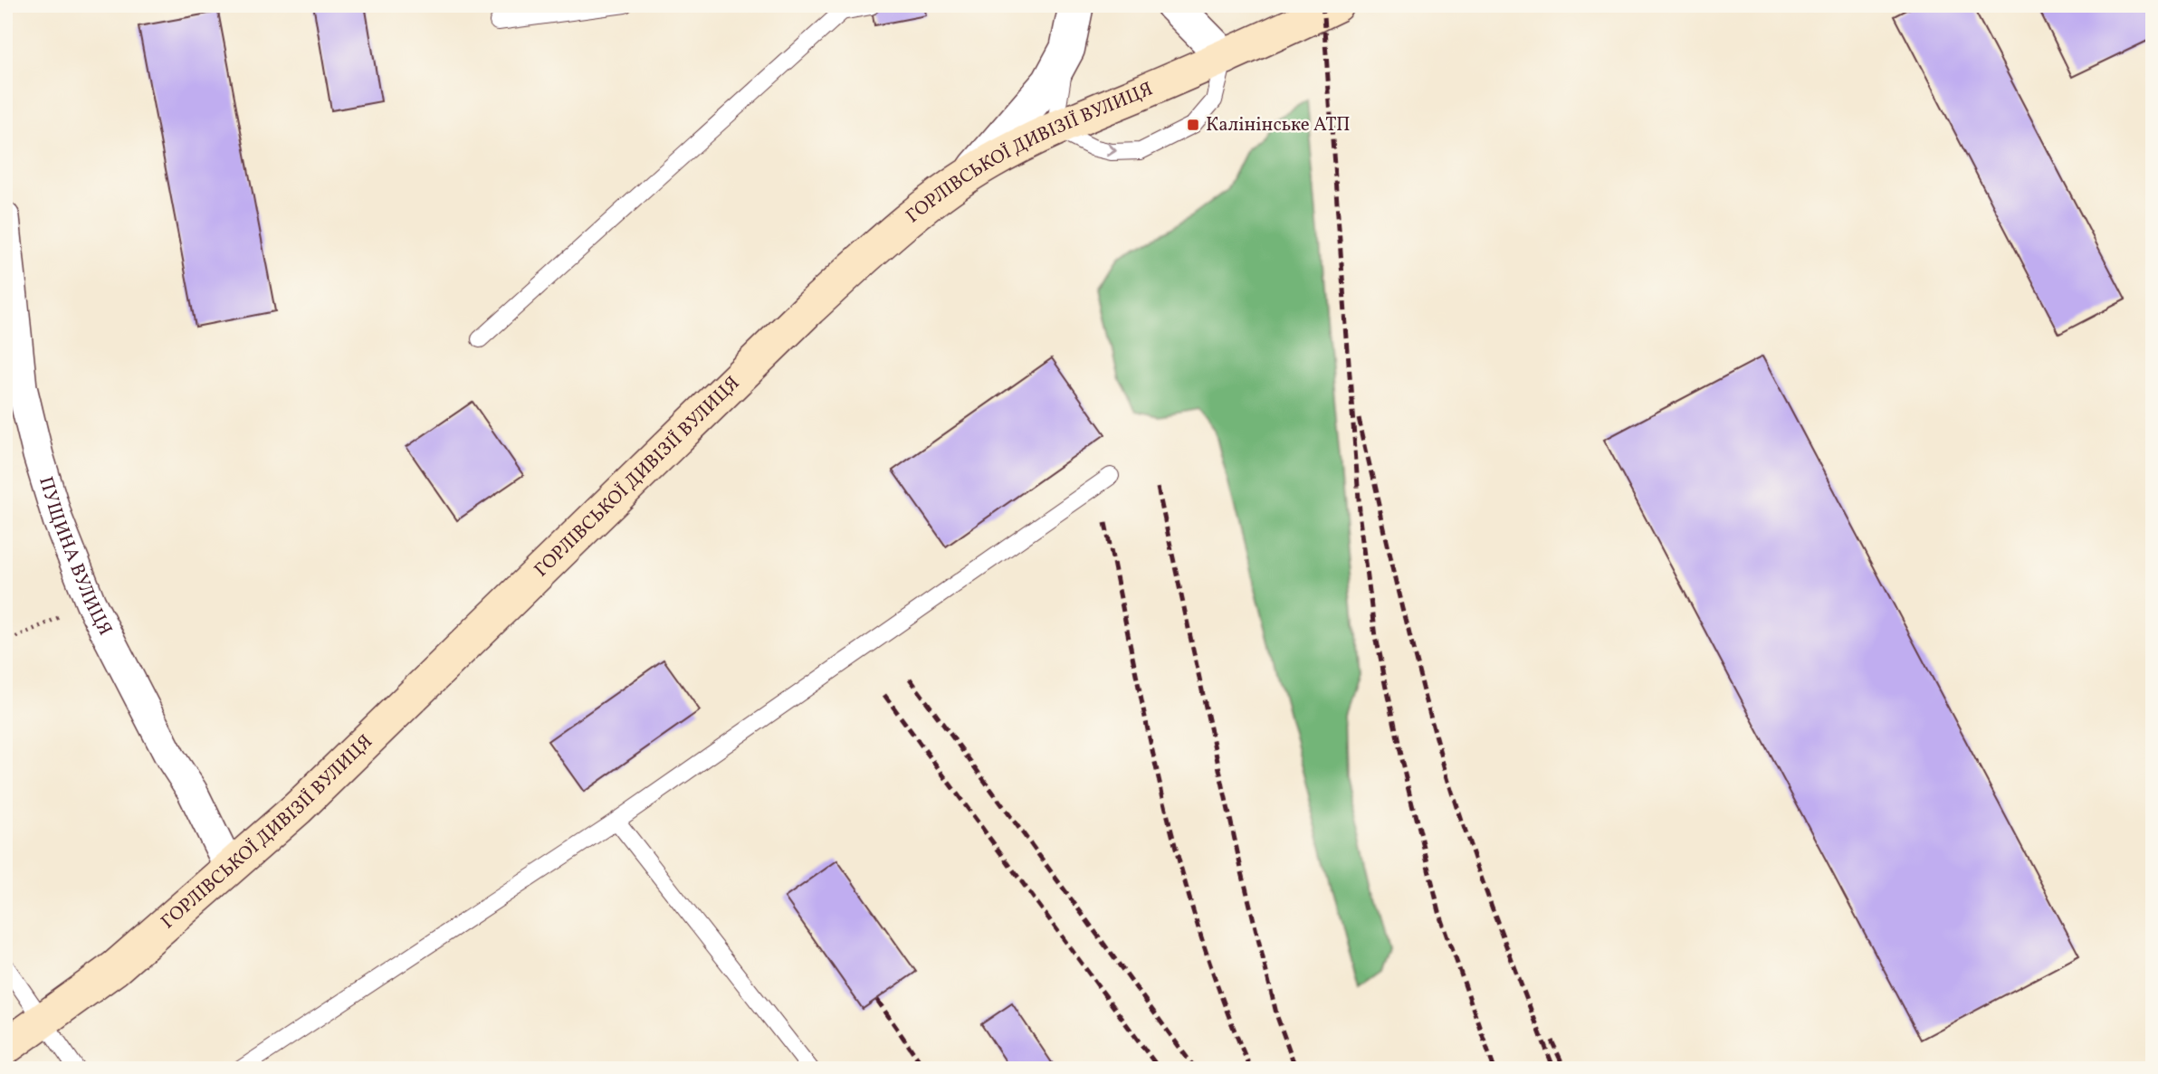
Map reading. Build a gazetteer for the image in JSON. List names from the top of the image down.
{
  "streets": {
    "main road": ["ГОРЛІВСЬКОЇ ДИВІЗІЇ ВУЛИЦЯ"],
    "street": ["ПУЩИНА ВУЛИЦЯ"]
  },
  "crossings": [
    ["ГОРЛІВСЬКОЇ ДИВІЗІЇ ВУЛИЦЯ", "ПУЩИНА ВУЛИЦЯ"]
  ],
  "places": {
    "transit": ["Калінінське АТП"]
  }
}
